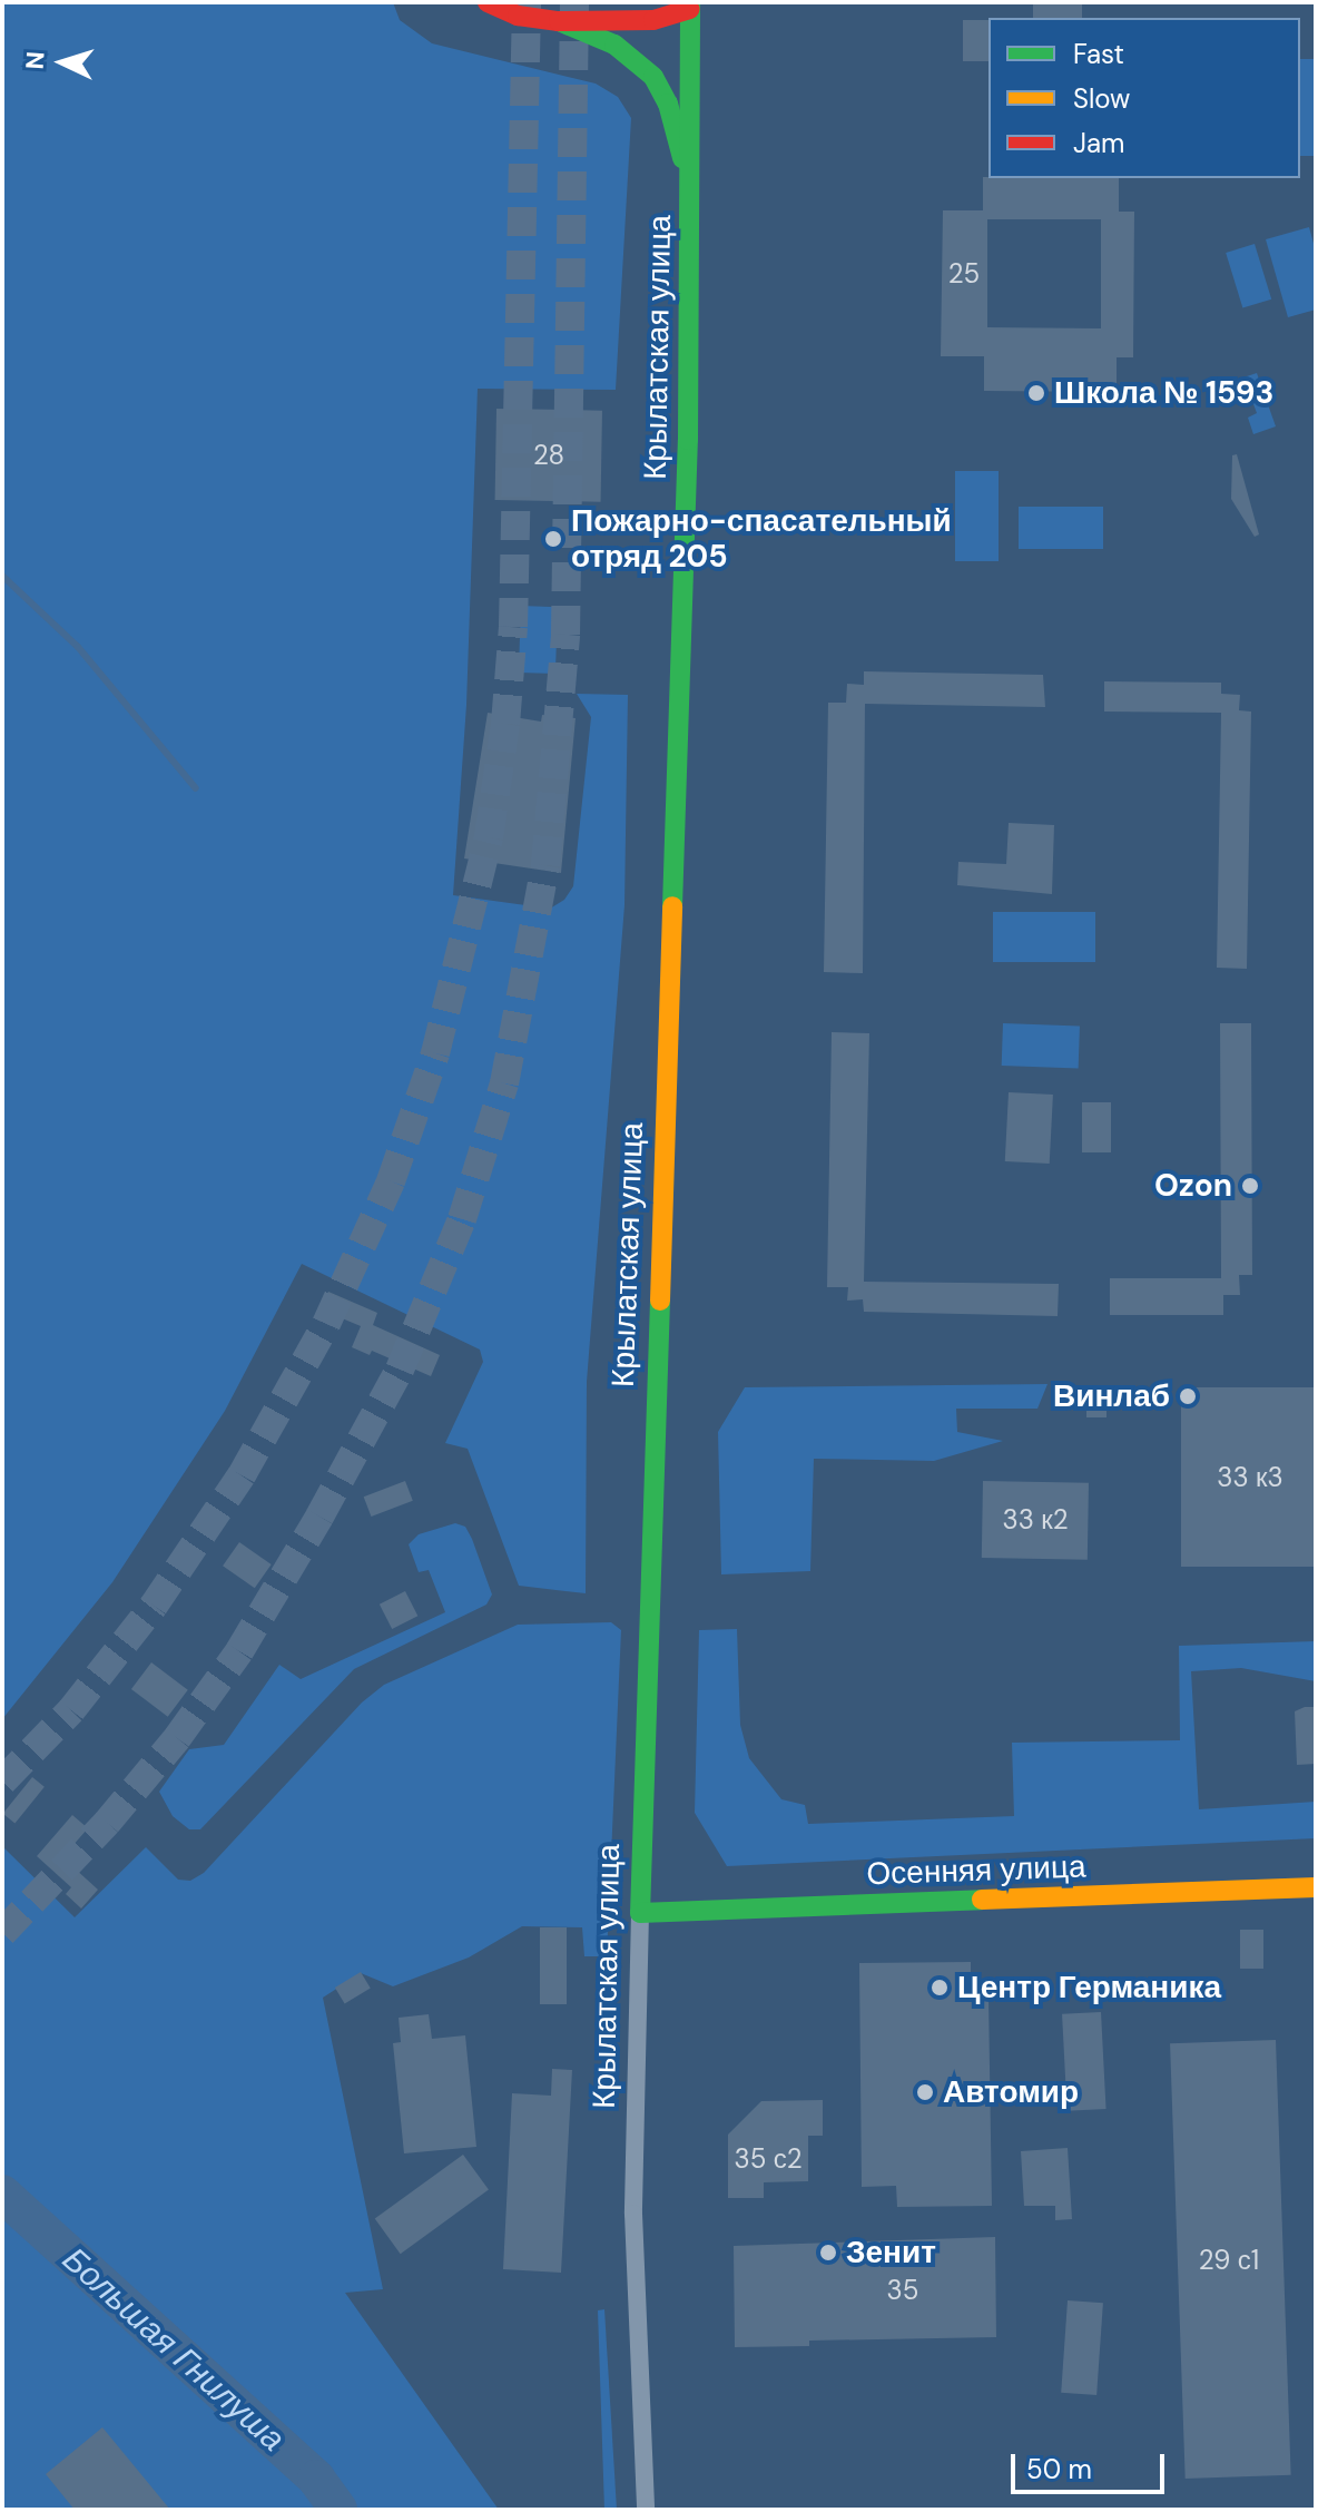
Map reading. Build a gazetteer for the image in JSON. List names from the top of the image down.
{
  "streets": {
    "main road": ["Крылатская улица", "Осенняя улица"]
  },
  "crossings": [
    ["Крылатская улица", "Осенняя улица"]
  ],
  "water": ["Большая Гнилуша"],
  "places": [
    "Школа № 1593",
    "Пожарно-спасательный отряд 205",
    "Ozon",
    "Винлаб",
    "Центр Германика",
    "Автомир",
    "Зенит"
  ],
  "house_numbers": [
    "25",
    "28",
    "33 к3",
    "33 к2",
    "35 с2",
    "29 с1",
    "35"
  ],
  "legend": ["Fast", "Slow", "Jam"],
  "scale_bar": "50 m",
  "north": "left"
}
